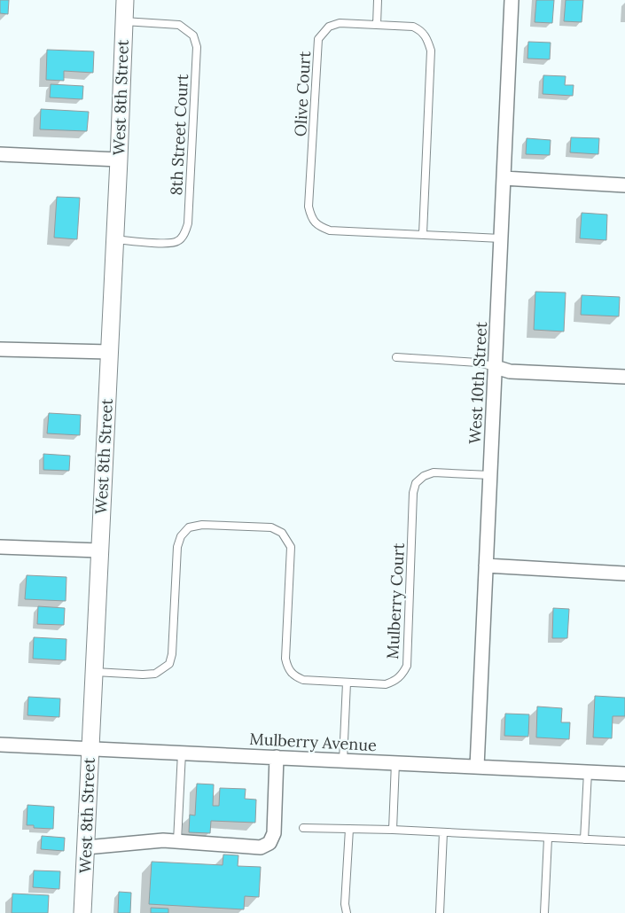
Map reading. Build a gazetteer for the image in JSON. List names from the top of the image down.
{
  "streets": {
    "street": ["West 8th Street", "West 10th Street", "Mulberry Avenue"],
    "lane": ["Olive Court", "8th Street Court", "Mulberry Court"]
  },
  "crossings": [
    ["Olive Court", "West 10th Street"],
    ["West 8th Street", "8th Street Court"],
    ["West 8th Street", "Mulberry Court"],
    ["West 8th Street", "Mulberry Avenue"],
    ["West 10th Street", "Mulberry Court"],
    ["West 10th Street", "Mulberry Avenue"]
  ]
}
